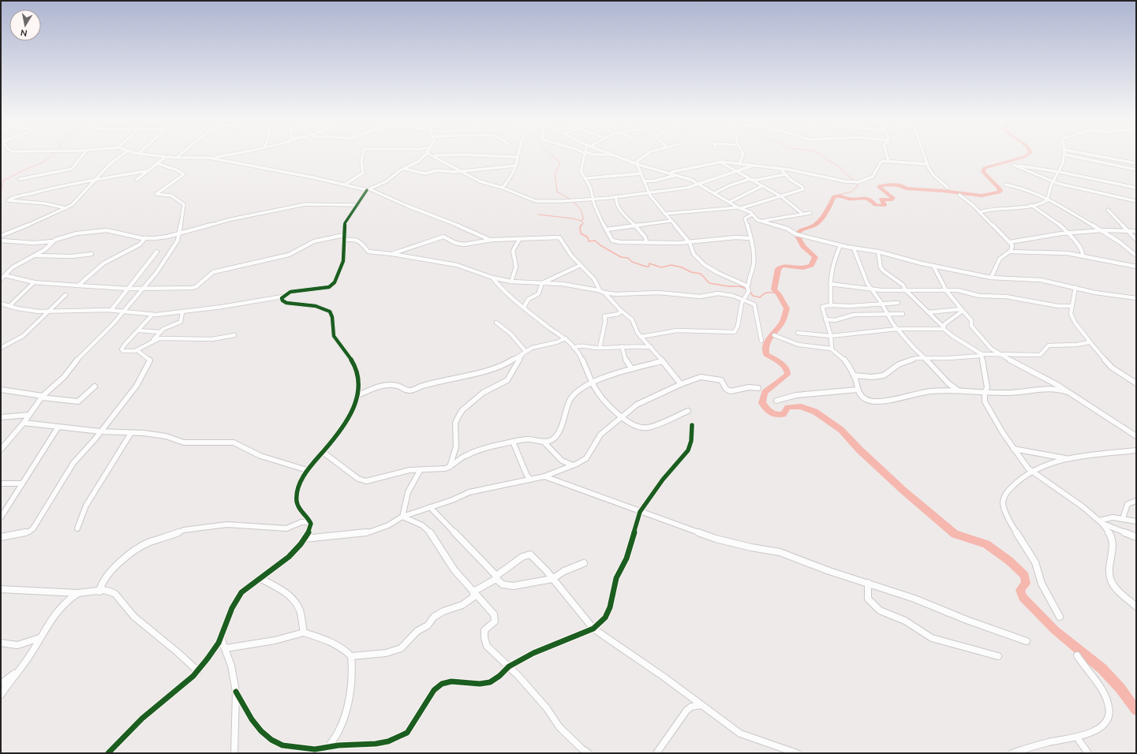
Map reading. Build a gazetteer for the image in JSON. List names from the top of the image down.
{
  "north": "bottom"
}
